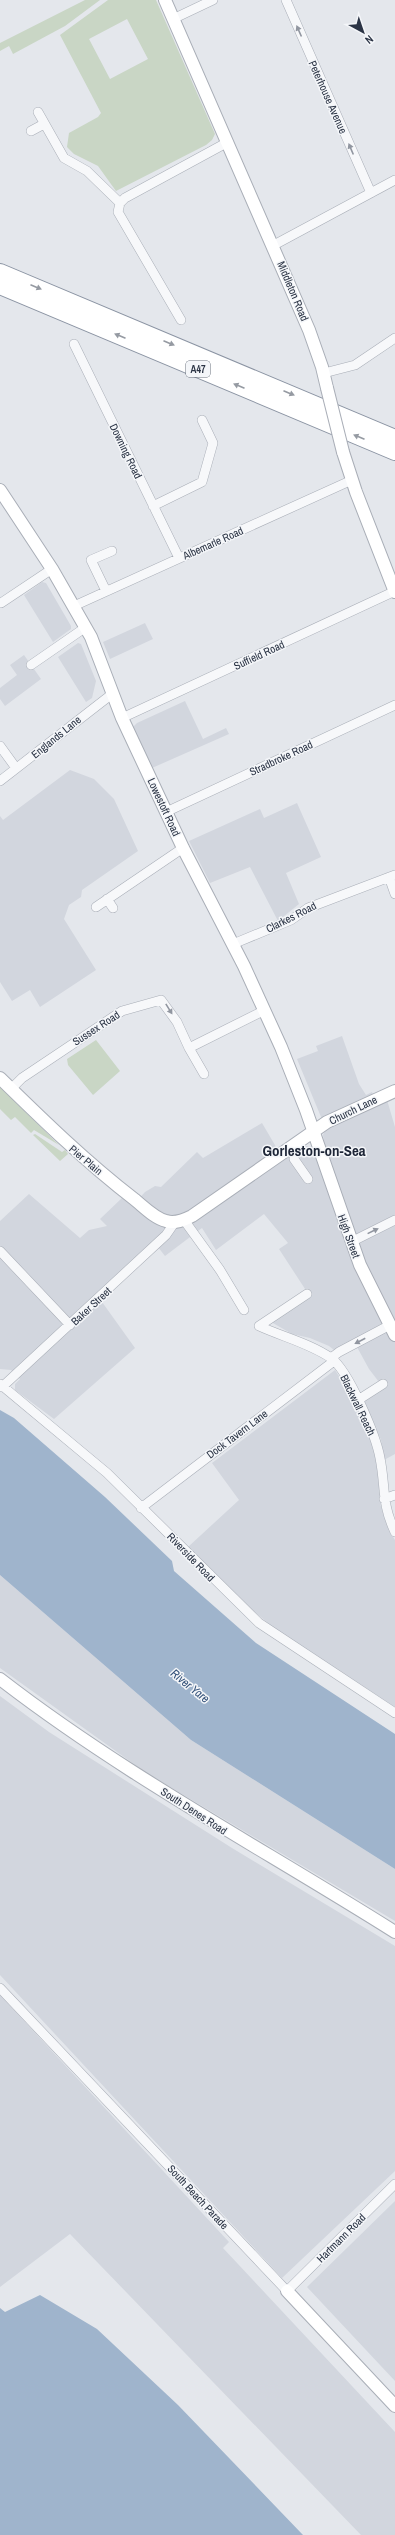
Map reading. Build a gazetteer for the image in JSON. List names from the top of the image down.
{
  "streets": {
    "highway": ["A47"],
    "street": [
      "Peterhouse Avenue",
      "Middleton Road",
      "Downing Road",
      "Albemarle Road",
      "Suffield Road",
      "Englands Lane",
      "Stradbroke Road",
      "Lowestoft Road",
      "Clarkes Road",
      "Sussex Road",
      "Church Lane",
      "Pier Plain",
      "High Street",
      "Baker Street",
      "Blackwall Reach",
      "Dock Tavern Lane",
      "Riverside Road",
      "South Denes Road",
      "South Beach Parade",
      "Hartmann Road"
    ]
  },
  "crossings": [
    ["Middleton Road", "Albemarle Road"],
    ["Middleton Road", "Suffield Road"],
    ["Downing Road", "Albemarle Road"],
    ["Albemarle Road", "Lowestoft Road"],
    ["Suffield Road", "Lowestoft Road"],
    ["Englands Lane", "Lowestoft Road"],
    ["Stradbroke Road", "Lowestoft Road"],
    ["Lowestoft Road", "Clarkes Road"],
    ["Lowestoft Road", "Church Lane"],
    ["Lowestoft Road", "High Street"],
    ["Lowestoft Road", "Baker Street"],
    ["Sussex Road", "Pier Plain"],
    ["Church Lane", "High Street"],
    ["Church Lane", "Baker Street"],
    ["Pier Plain", "Baker Street"],
    ["High Street", "Baker Street"],
    ["High Street", "Dock Tavern Lane"],
    ["Baker Street", "Riverside Road"],
    ["Blackwall Reach", "Dock Tavern Lane"],
    ["Dock Tavern Lane", "Riverside Road"],
    ["South Beach Parade", "Hartmann Road"]
  ],
  "one_way": ["Peterhouse Avenue"],
  "districts": ["Gorleston-on-Sea"],
  "water": ["River Yare"],
  "north": "bottom right"
}
